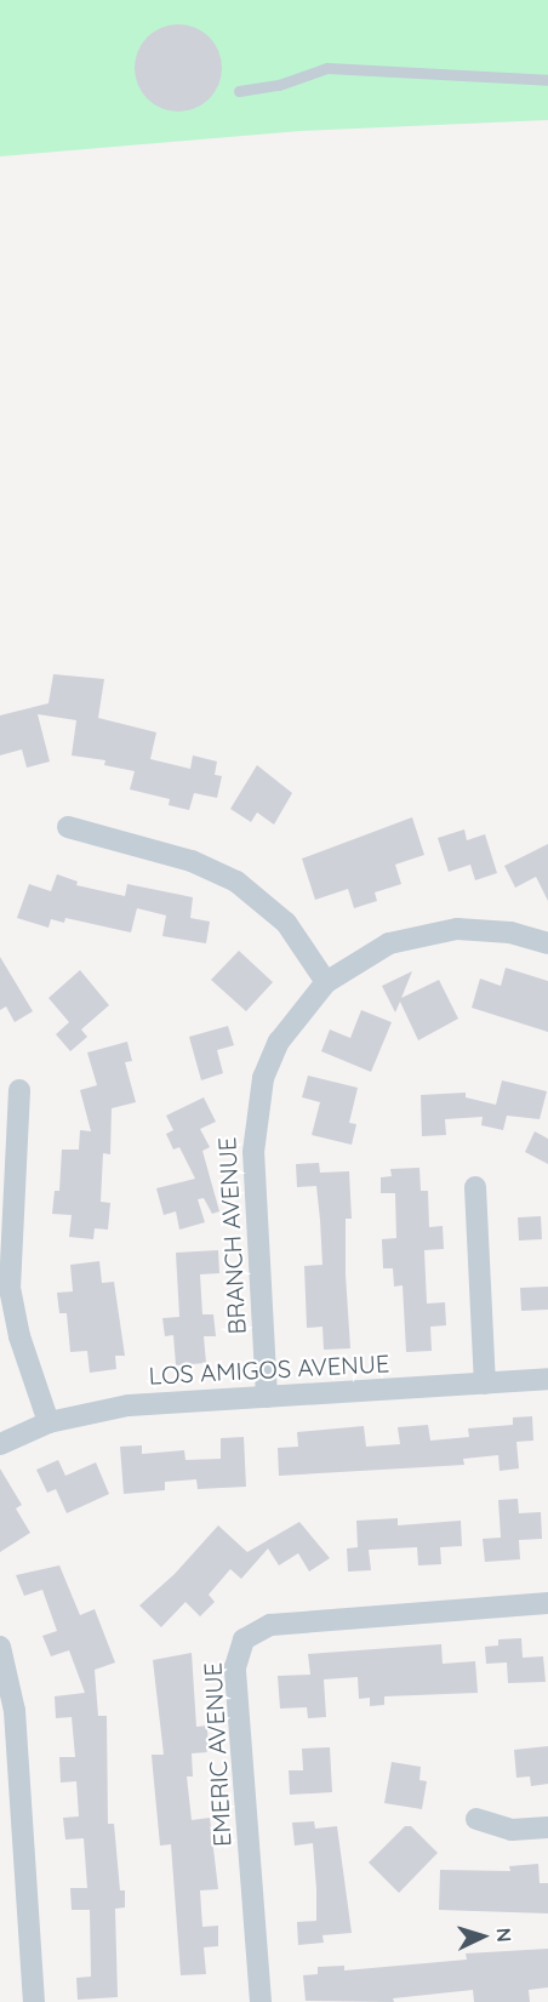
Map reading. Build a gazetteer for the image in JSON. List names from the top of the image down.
{
  "streets": {
    "street": ["BRANCH AVENUE", "LOS AMIGOS AVENUE", "EMERIC AVENUE"]
  },
  "crossings": [
    ["BRANCH AVENUE", "LOS AMIGOS AVENUE"]
  ],
  "north": "right"
}
